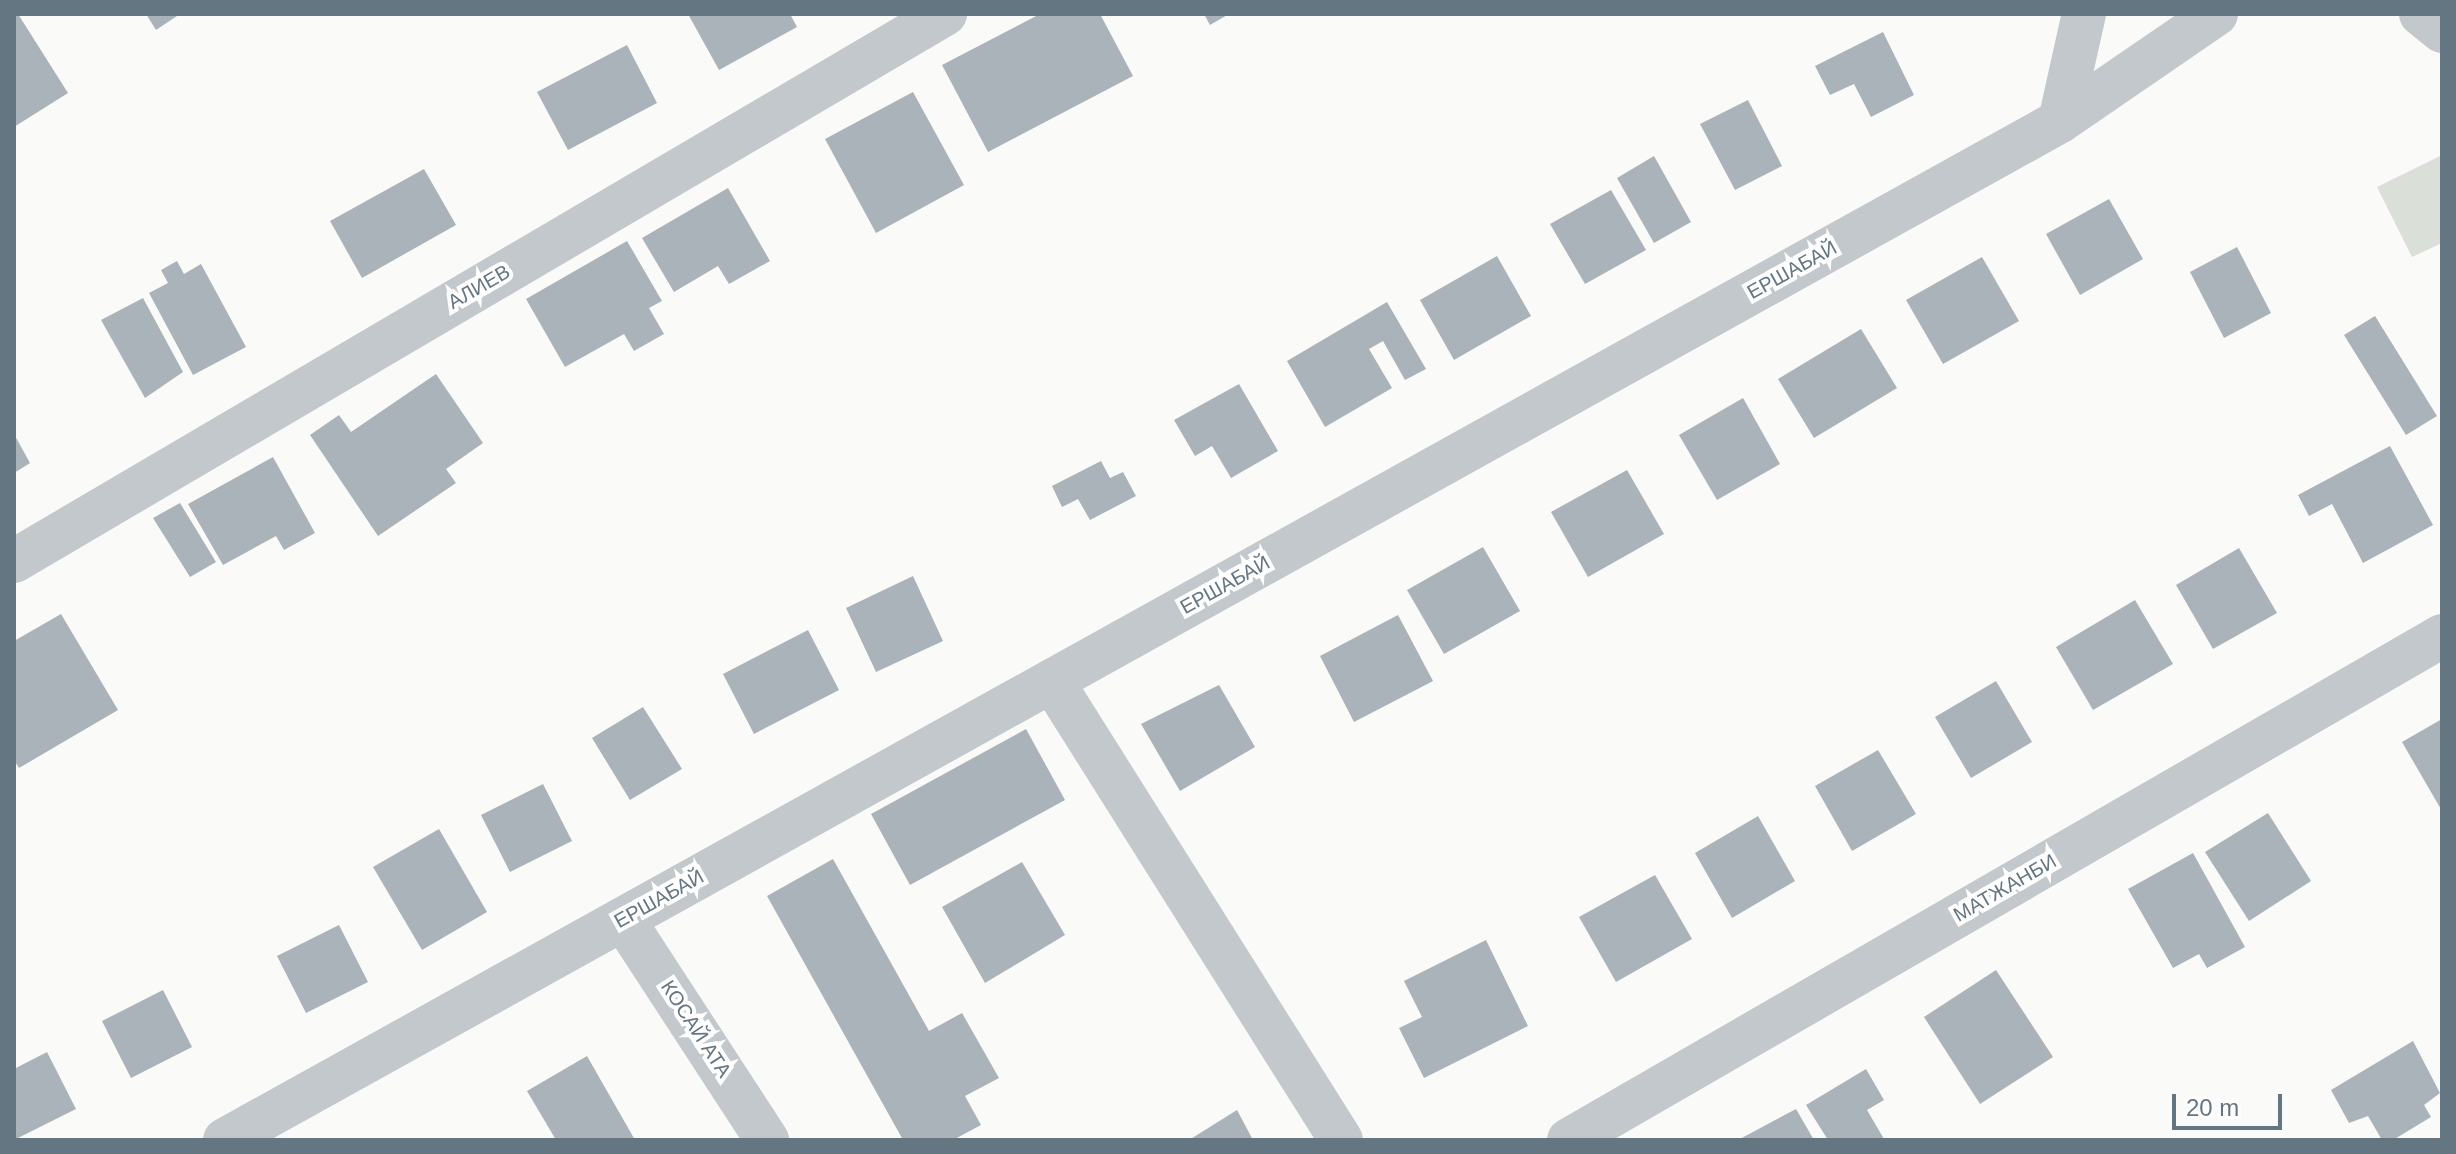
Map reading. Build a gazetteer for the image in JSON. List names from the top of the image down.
{
  "streets": {
    "street": [
      "ЕРШАБАЙ",
      "АЛИЕВ",
      "МАТЖАНБИ",
      "КОСАЙ АТА"
    ]
  },
  "crossings": [
    ["ЕРШАБАЙ", "КОСАЙ АТА"]
  ],
  "scale_bar": "20 m"
}
